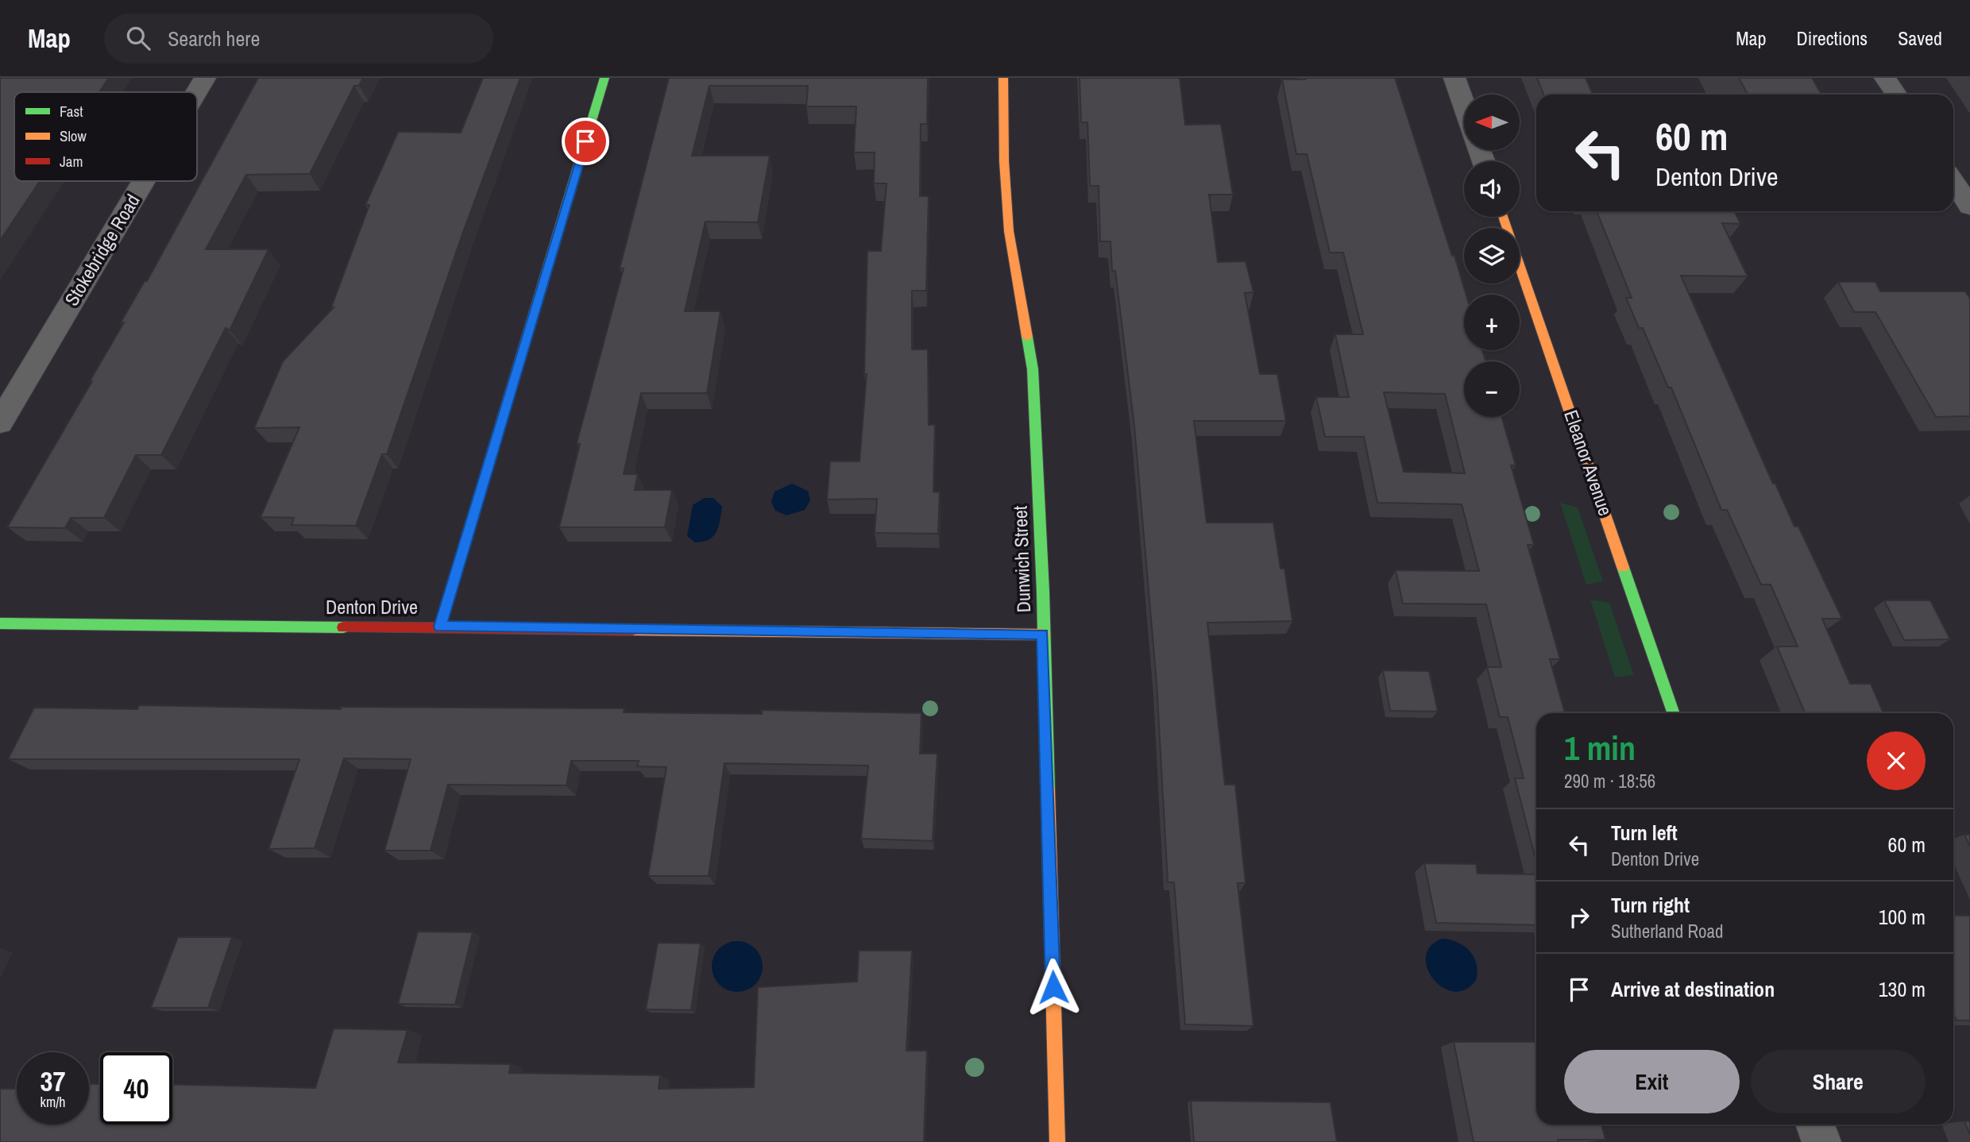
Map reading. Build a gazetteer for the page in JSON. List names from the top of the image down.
{
  "streets": {
    "street": [
      "Stokebridge Road",
      "Eleanor Avenue",
      "Dunwich Street",
      "Denton Drive"
    ]
  },
  "crossings": [
    ["Dunwich Street", "Denton Drive"]
  ],
  "legend": ["Fast", "Slow", "Jam"],
  "north": "left",
  "page": {
    "header": "Map",
    "search": "Search here",
    "nav": ["Map", "Directions", "Saved"],
    "map_buttons": ["+", "−"],
    "turn": ["60 m", "Denton Drive"],
    "heading": ["1 min", "290 m · 18:56"],
    "list": [
      {
        "name": "Turn left",
        "note": "Denton Drive",
        "value": "60 m"
      },
      {
        "name": "Turn right",
        "note": "Sutherland Road",
        "value": "100 m"
      },
      {
        "name": "Arrive at destination",
        "value": "130 m"
      }
    ],
    "buttons": ["Exit", "Share"],
    "speed": "37 km/h",
    "limit": "40"
  }
}
